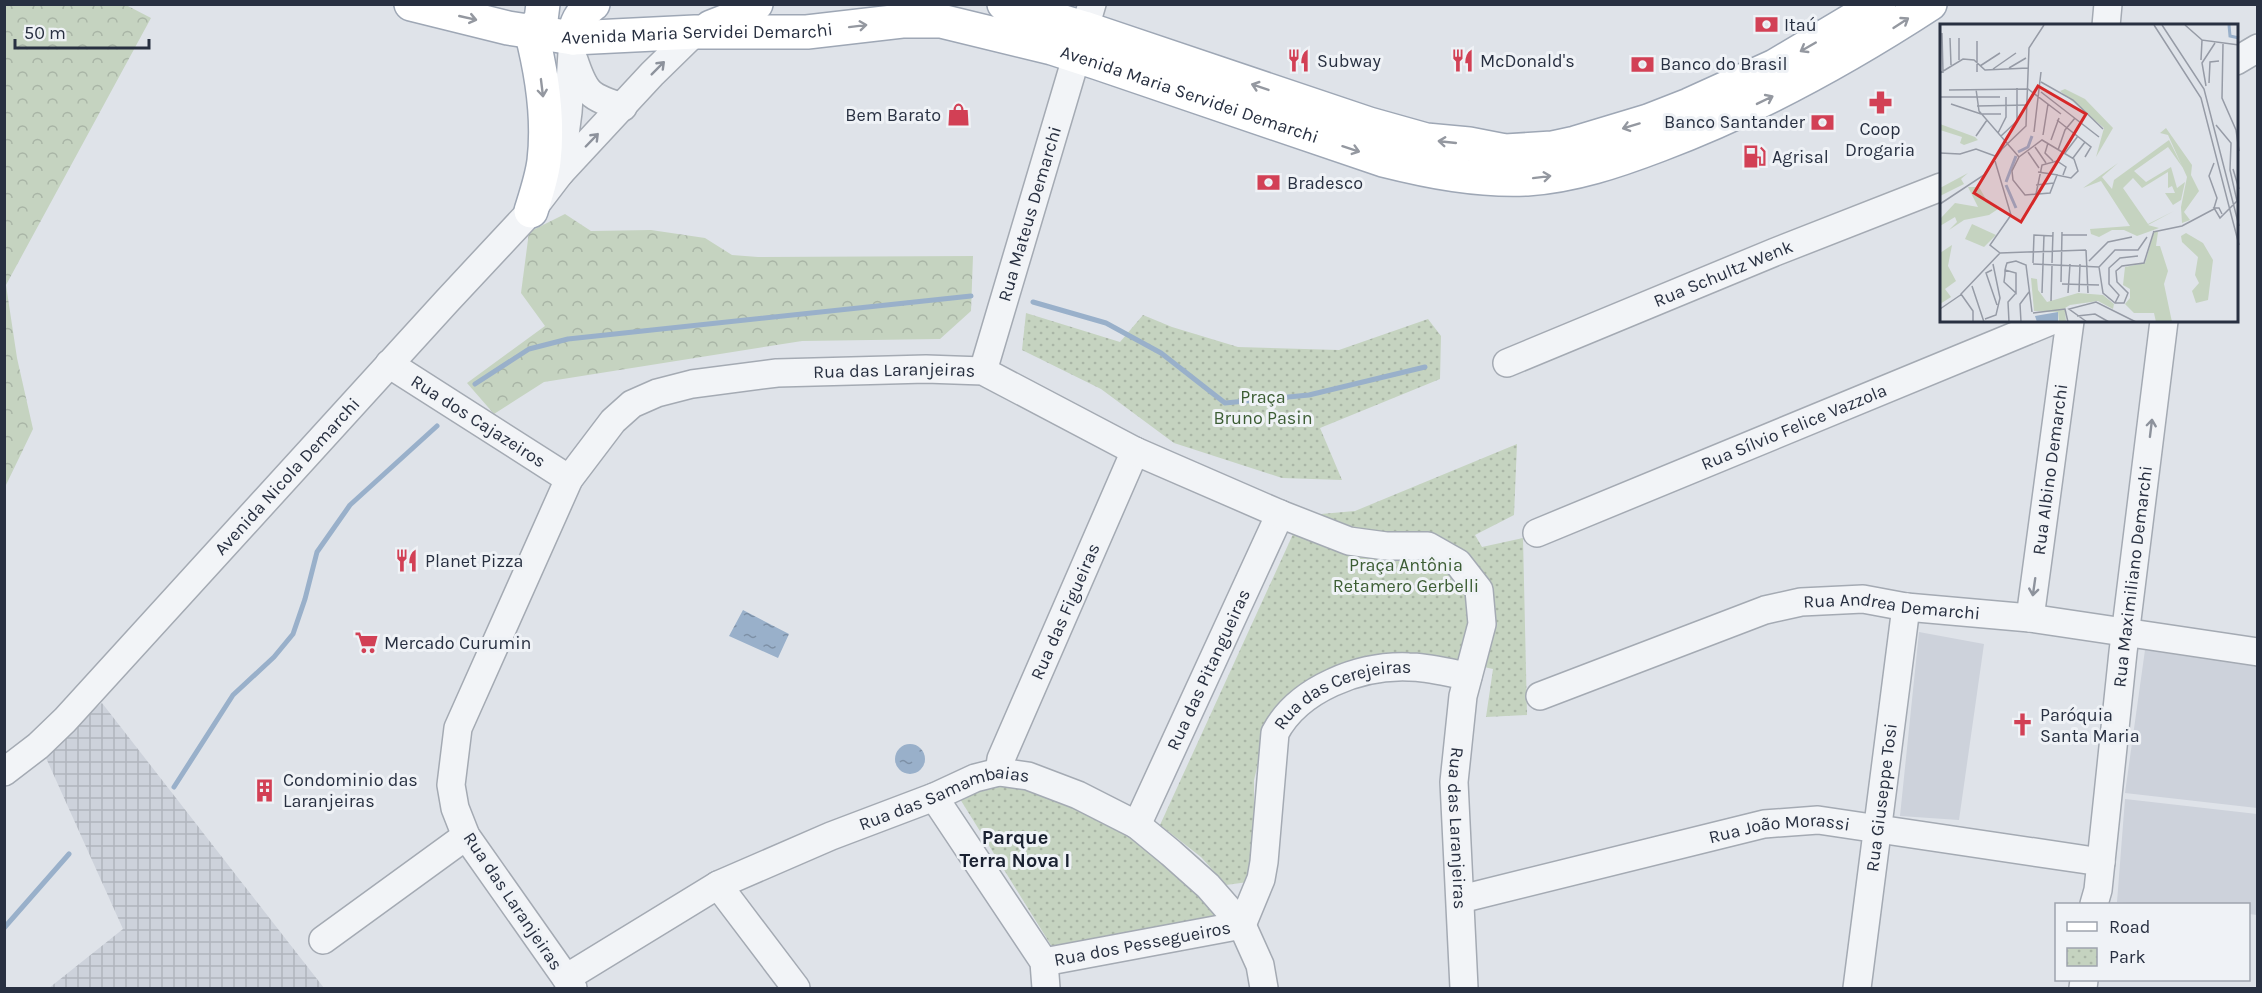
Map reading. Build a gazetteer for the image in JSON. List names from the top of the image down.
{
  "streets": {
    "main road": ["Avenida Maria Servidei Demarchi"],
    "street": [
      "Rua Mateus Demarchi",
      "Rua Schultz Wenk",
      "Rua das Laranjeiras",
      "Rua dos Cajazeiros",
      "Rua Sílvio Felice Vazzola",
      "Rua Albino Demarchi",
      "Avenida Nicola Demarchi",
      "Rua Maximiliano Demarchi",
      "Rua Andrea Demarchi",
      "Rua das Figueiras",
      "Rua das Pitangueiras",
      "Rua das Cerejeiras",
      "Rua Giuseppe Tosi",
      "Rua das Samambaias",
      "Rua João Morassi",
      "Rua dos Pessegueiros"
    ]
  },
  "crossings": [
    ["Avenida Maria Servidei Demarchi", "Rua Mateus Demarchi"],
    ["Avenida Maria Servidei Demarchi", "Avenida Nicola Demarchi"],
    ["Rua Mateus Demarchi", "Rua das Laranjeiras"],
    ["Rua das Laranjeiras", "Rua dos Cajazeiros"],
    ["Rua das Laranjeiras", "Rua das Figueiras"],
    ["Rua das Laranjeiras", "Rua das Pitangueiras"],
    ["Rua das Laranjeiras", "Rua das Cerejeiras"],
    ["Rua das Laranjeiras", "Rua das Samambaias"],
    ["Rua das Laranjeiras", "Rua João Morassi"],
    ["Rua dos Cajazeiros", "Avenida Nicola Demarchi"],
    ["Rua Albino Demarchi", "Rua Andrea Demarchi"],
    ["Rua Maximiliano Demarchi", "Rua Andrea Demarchi"],
    ["Rua Maximiliano Demarchi", "Rua João Morassi"],
    ["Rua Andrea Demarchi", "Rua Giuseppe Tosi"],
    ["Rua das Figueiras", "Rua das Samambaias"],
    ["Rua das Pitangueiras", "Rua das Samambaias"],
    ["Rua das Cerejeiras", "Rua das Samambaias"],
    ["Rua das Cerejeiras", "Rua dos Pessegueiros"],
    ["Rua Giuseppe Tosi", "Rua João Morassi"],
    ["Rua das Samambaias", "Rua dos Pessegueiros"]
  ],
  "one_way": ["Rua Albino Demarchi", "Rua Maximiliano Demarchi"],
  "districts": ["Parque Terra Nova I"],
  "parks": ["Praça Bruno Pasin", "Praça Antônia Retamero Gerbelli"],
  "places": {
    "bank": [
      "Itaú",
      "Banco do Brasil",
      "Banco Santander",
      "Bradesco"
    ],
    "restaurant": ["Subway", "McDonald's", "Planet Pizza"],
    "pharmacy": ["Coop Drogaria"],
    "shop": ["Bem Barato"],
    "fuel station": ["Agrisal"],
    "supermarket": ["Mercado Curumin"],
    "church": ["Paróquia Santa Maria"],
    "building": ["Condominio das Laranjeiras"]
  },
  "legend": ["Road", "Park"],
  "scale_bar": "50 m"
}
